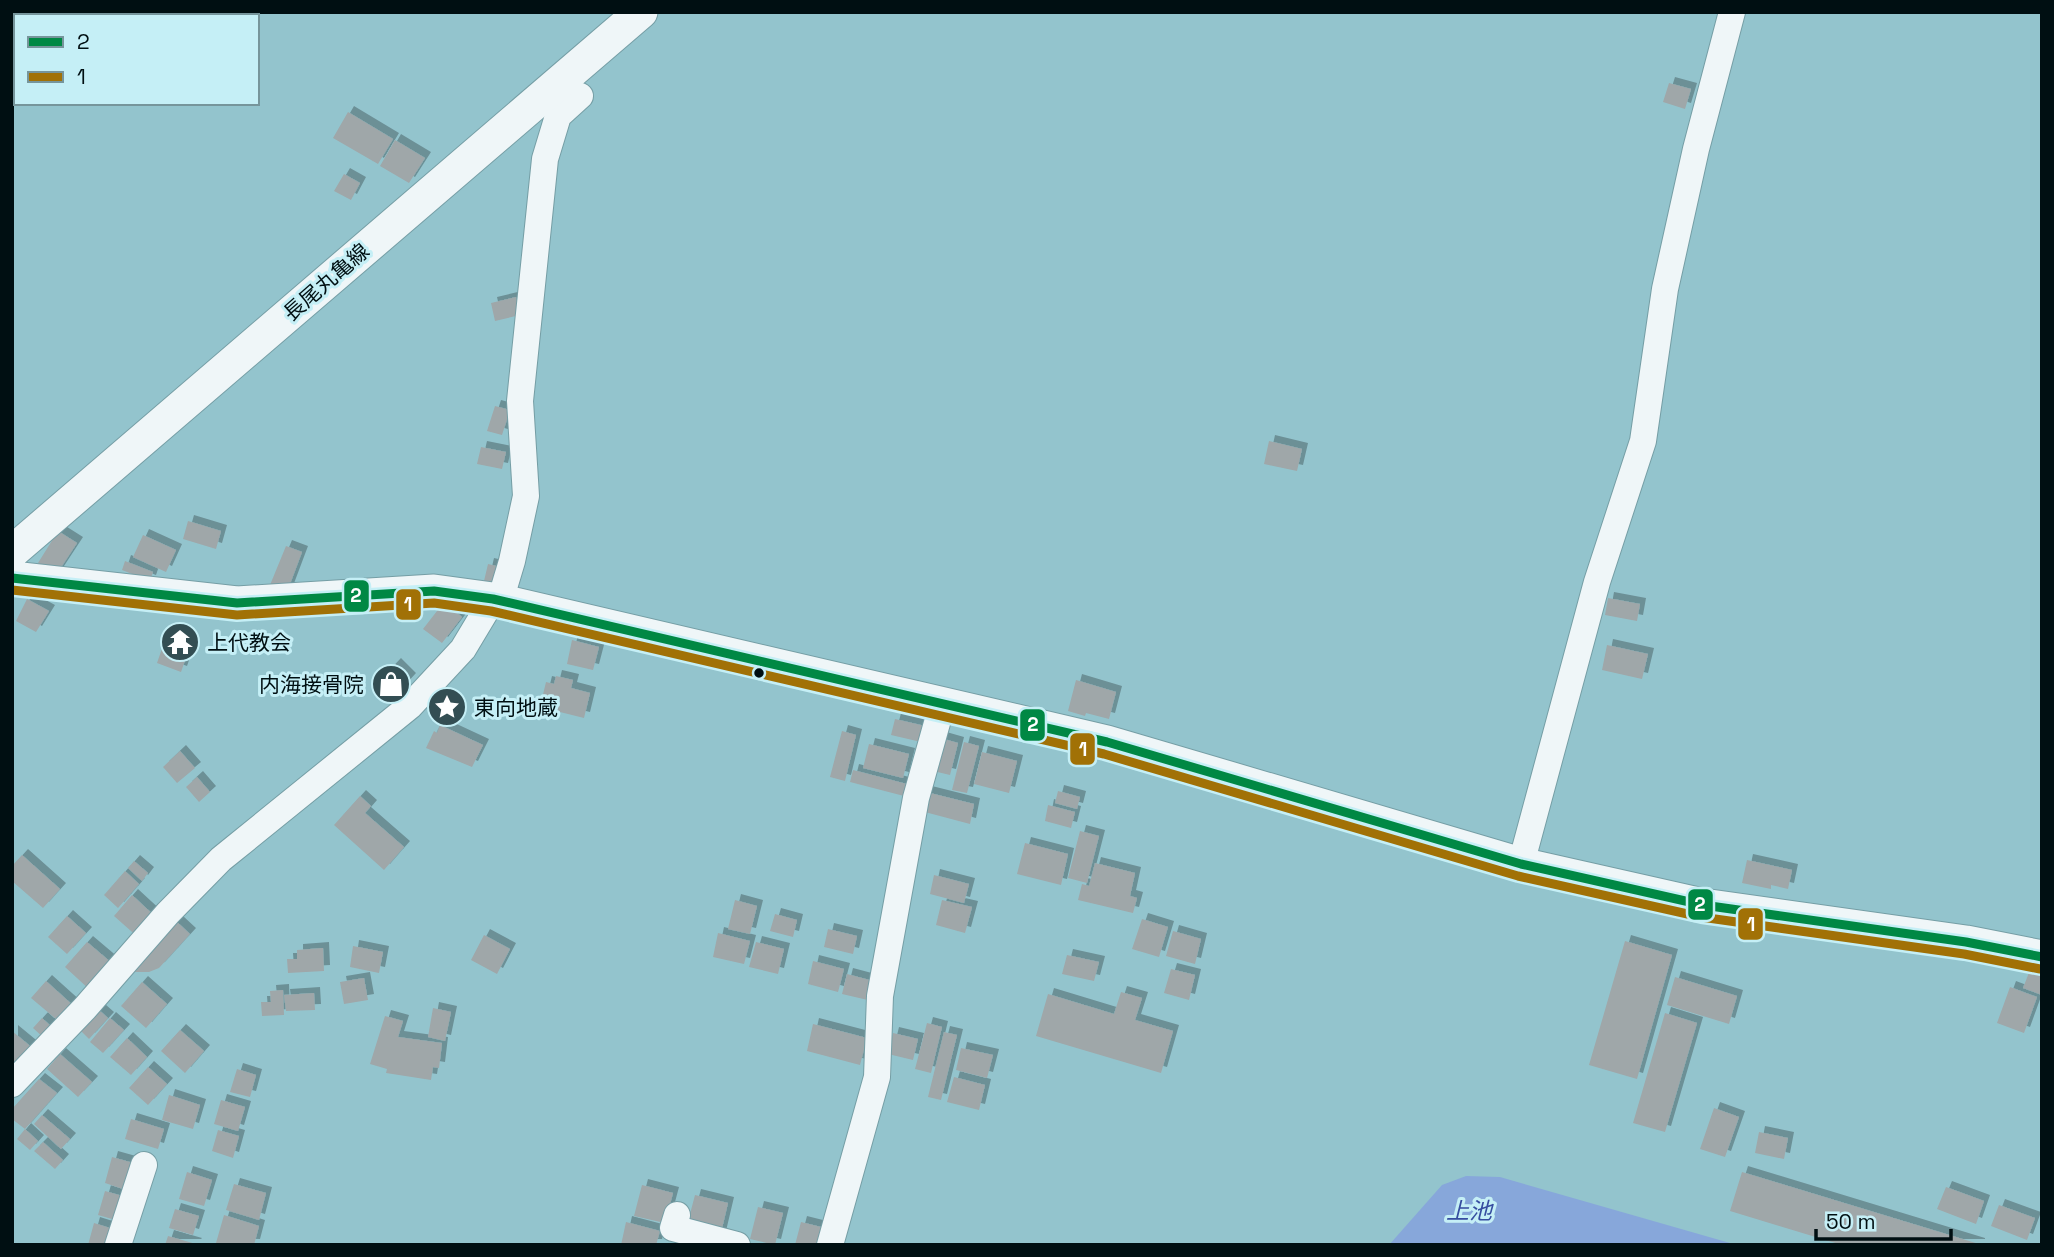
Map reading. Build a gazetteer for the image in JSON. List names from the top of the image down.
{
  "streets": {
    "main road": ["長尾丸亀線"]
  },
  "water": ["上池"],
  "places": {
    "temple": ["上代教会"],
    "shop": ["内海接骨院"],
    "place": ["東向地蔵"]
  },
  "lines": ["transit line 2", "transit line 1"],
  "legend": ["2", "1"],
  "scale_bar": "50 m"
}
